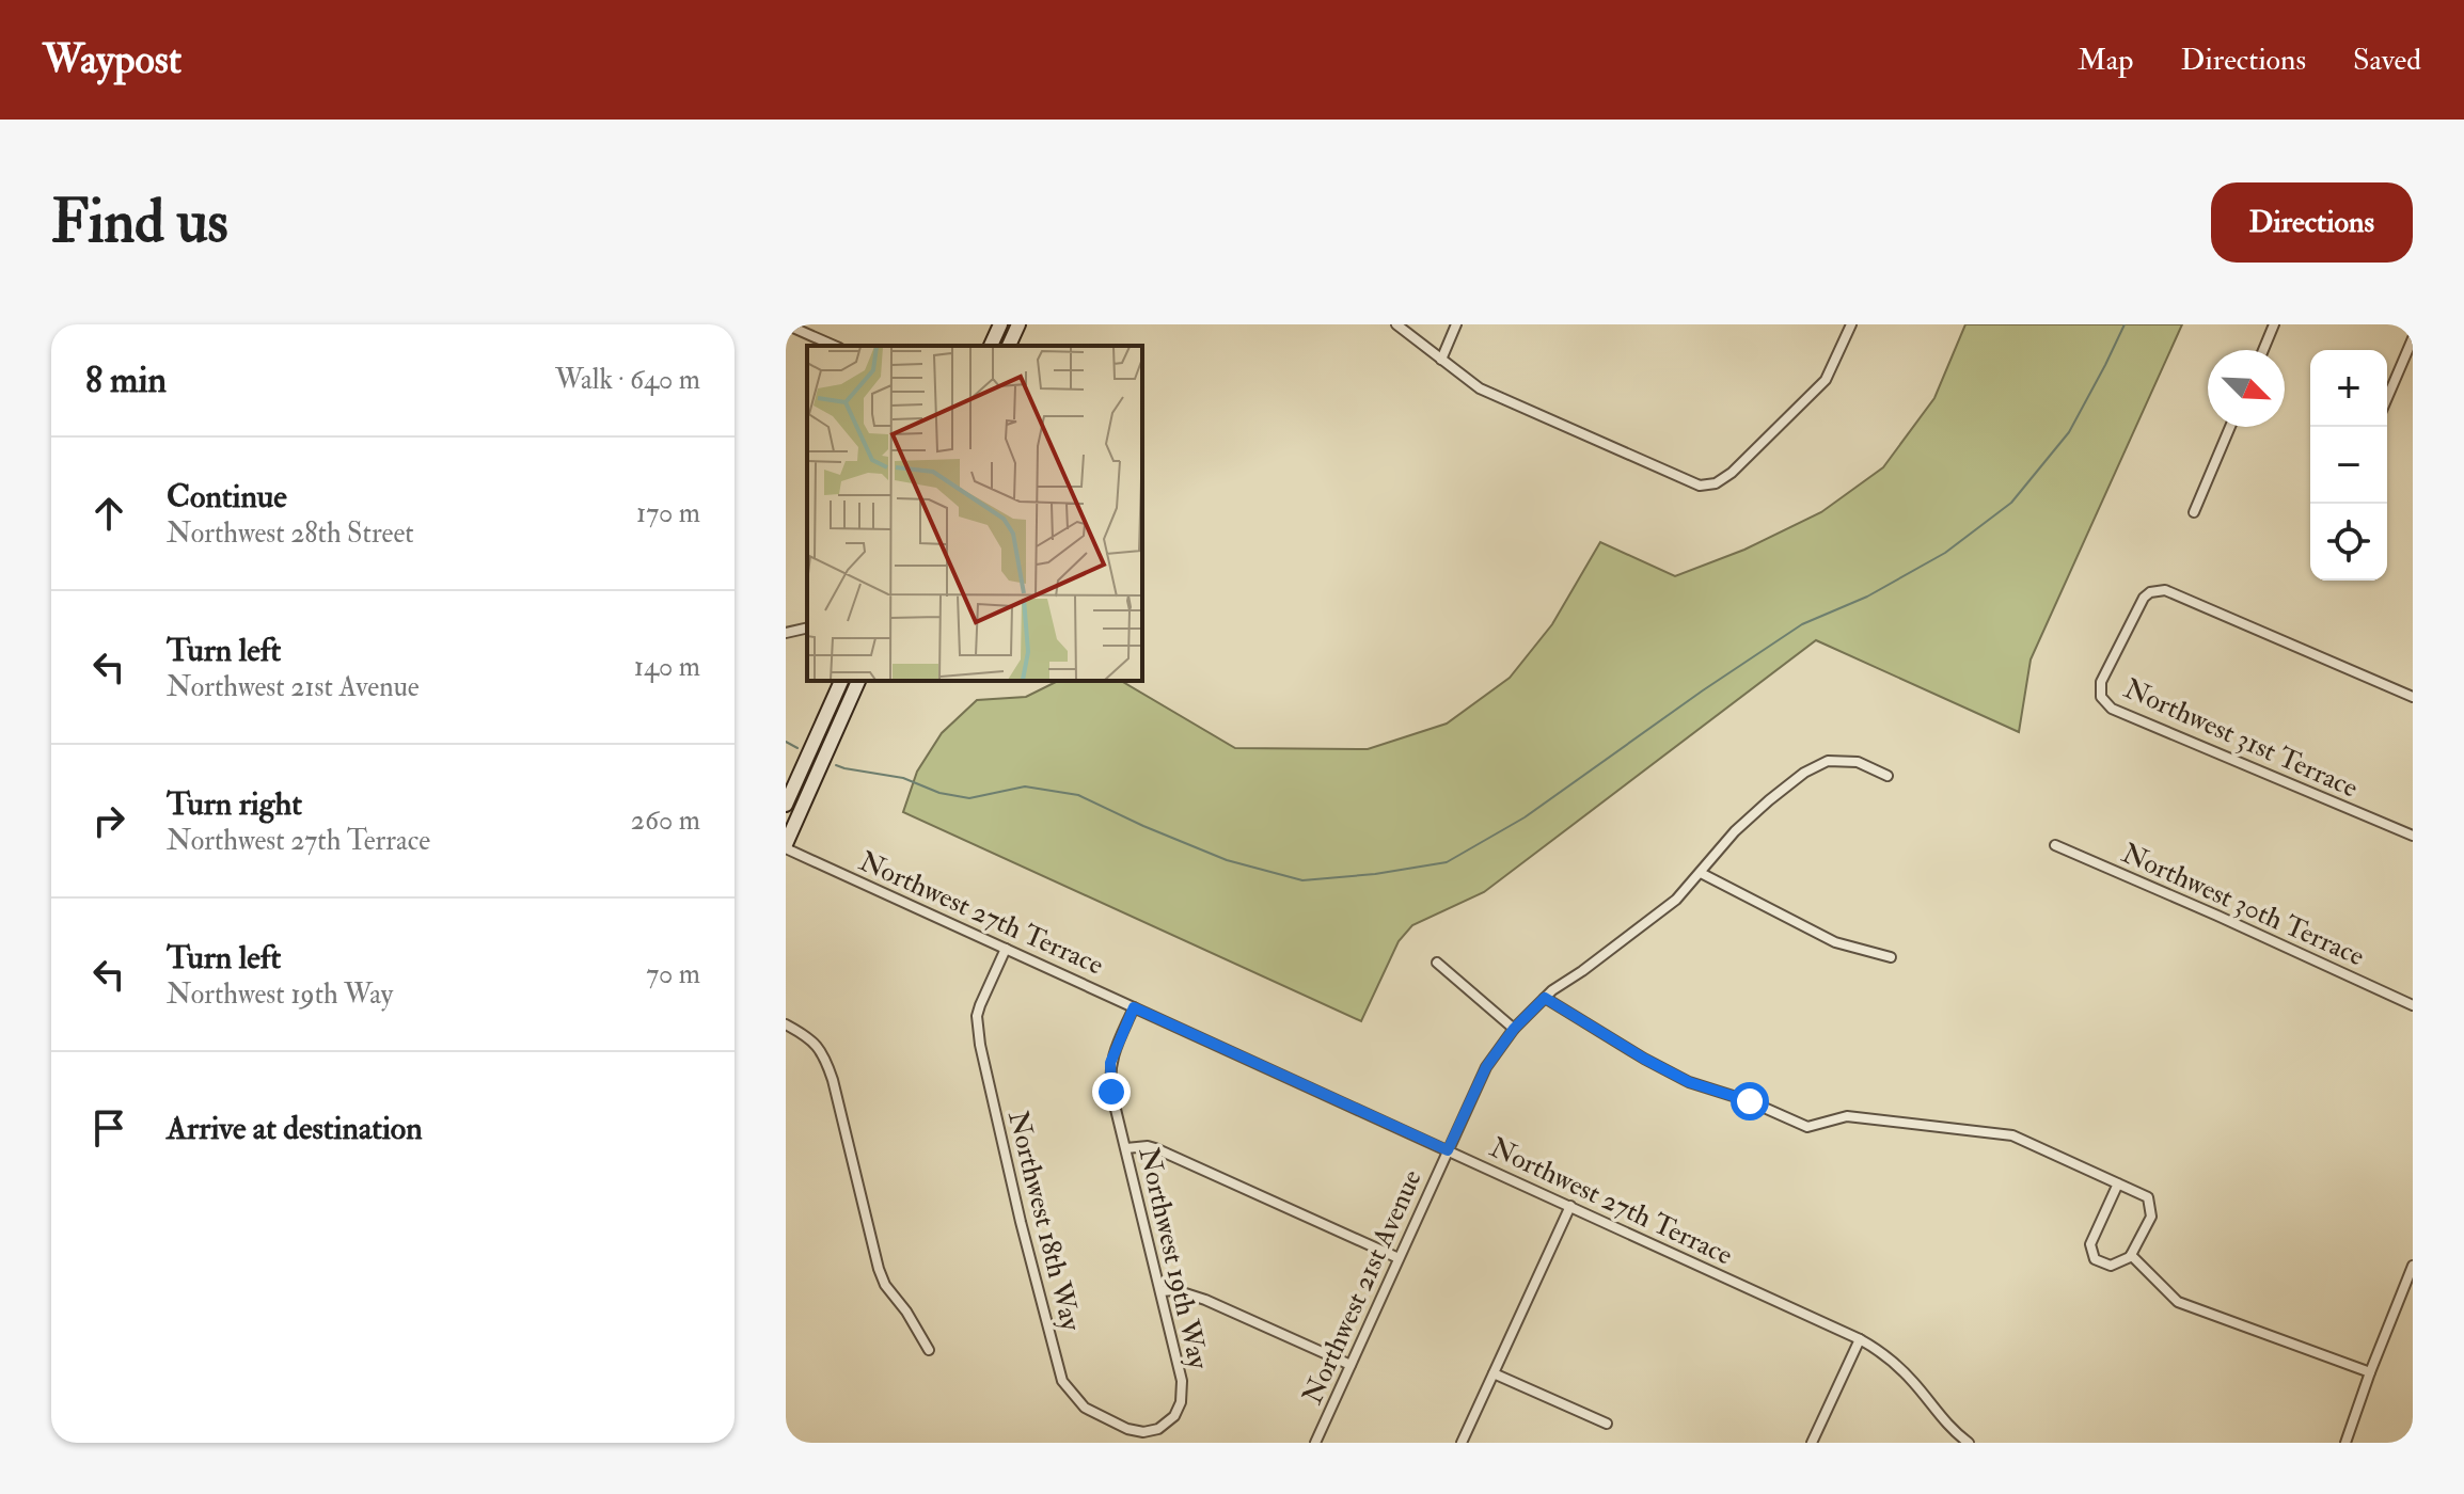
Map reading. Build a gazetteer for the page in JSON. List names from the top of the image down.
{
  "streets": {
    "street": [
      "Northwest 31st Terrace",
      "Northwest 30th Terrace",
      "Northwest 27th Terrace",
      "Northwest 18th Way",
      "Northwest 19th Way",
      "Northwest 21st Avenue"
    ]
  },
  "crossings": [
    ["Northwest 27th Terrace", "Northwest 18th Way"],
    ["Northwest 27th Terrace", "Northwest 19th Way"],
    ["Northwest 27th Terrace", "Northwest 21st Avenue"],
    ["Northwest 18th Way", "Northwest 19th Way"]
  ],
  "north": "bottom right",
  "page": {
    "header": "Waypost",
    "nav": ["Map", "Directions", "Saved"],
    "buttons": "Directions",
    "title": "Find us",
    "heading": ["8 min", "Walk · 640 m"],
    "map_buttons": ["+", "−"],
    "list": [
      ["Continue", "Northwest 28th Street", "170 m"],
      ["Turn left", "Northwest 21st Avenue", "140 m"],
      ["Turn right", "Northwest 27th Terrace", "260 m"],
      ["Turn left", "Northwest 19th Way", "70 m"],
      "Arrive at destination"
    ]
  }
}
